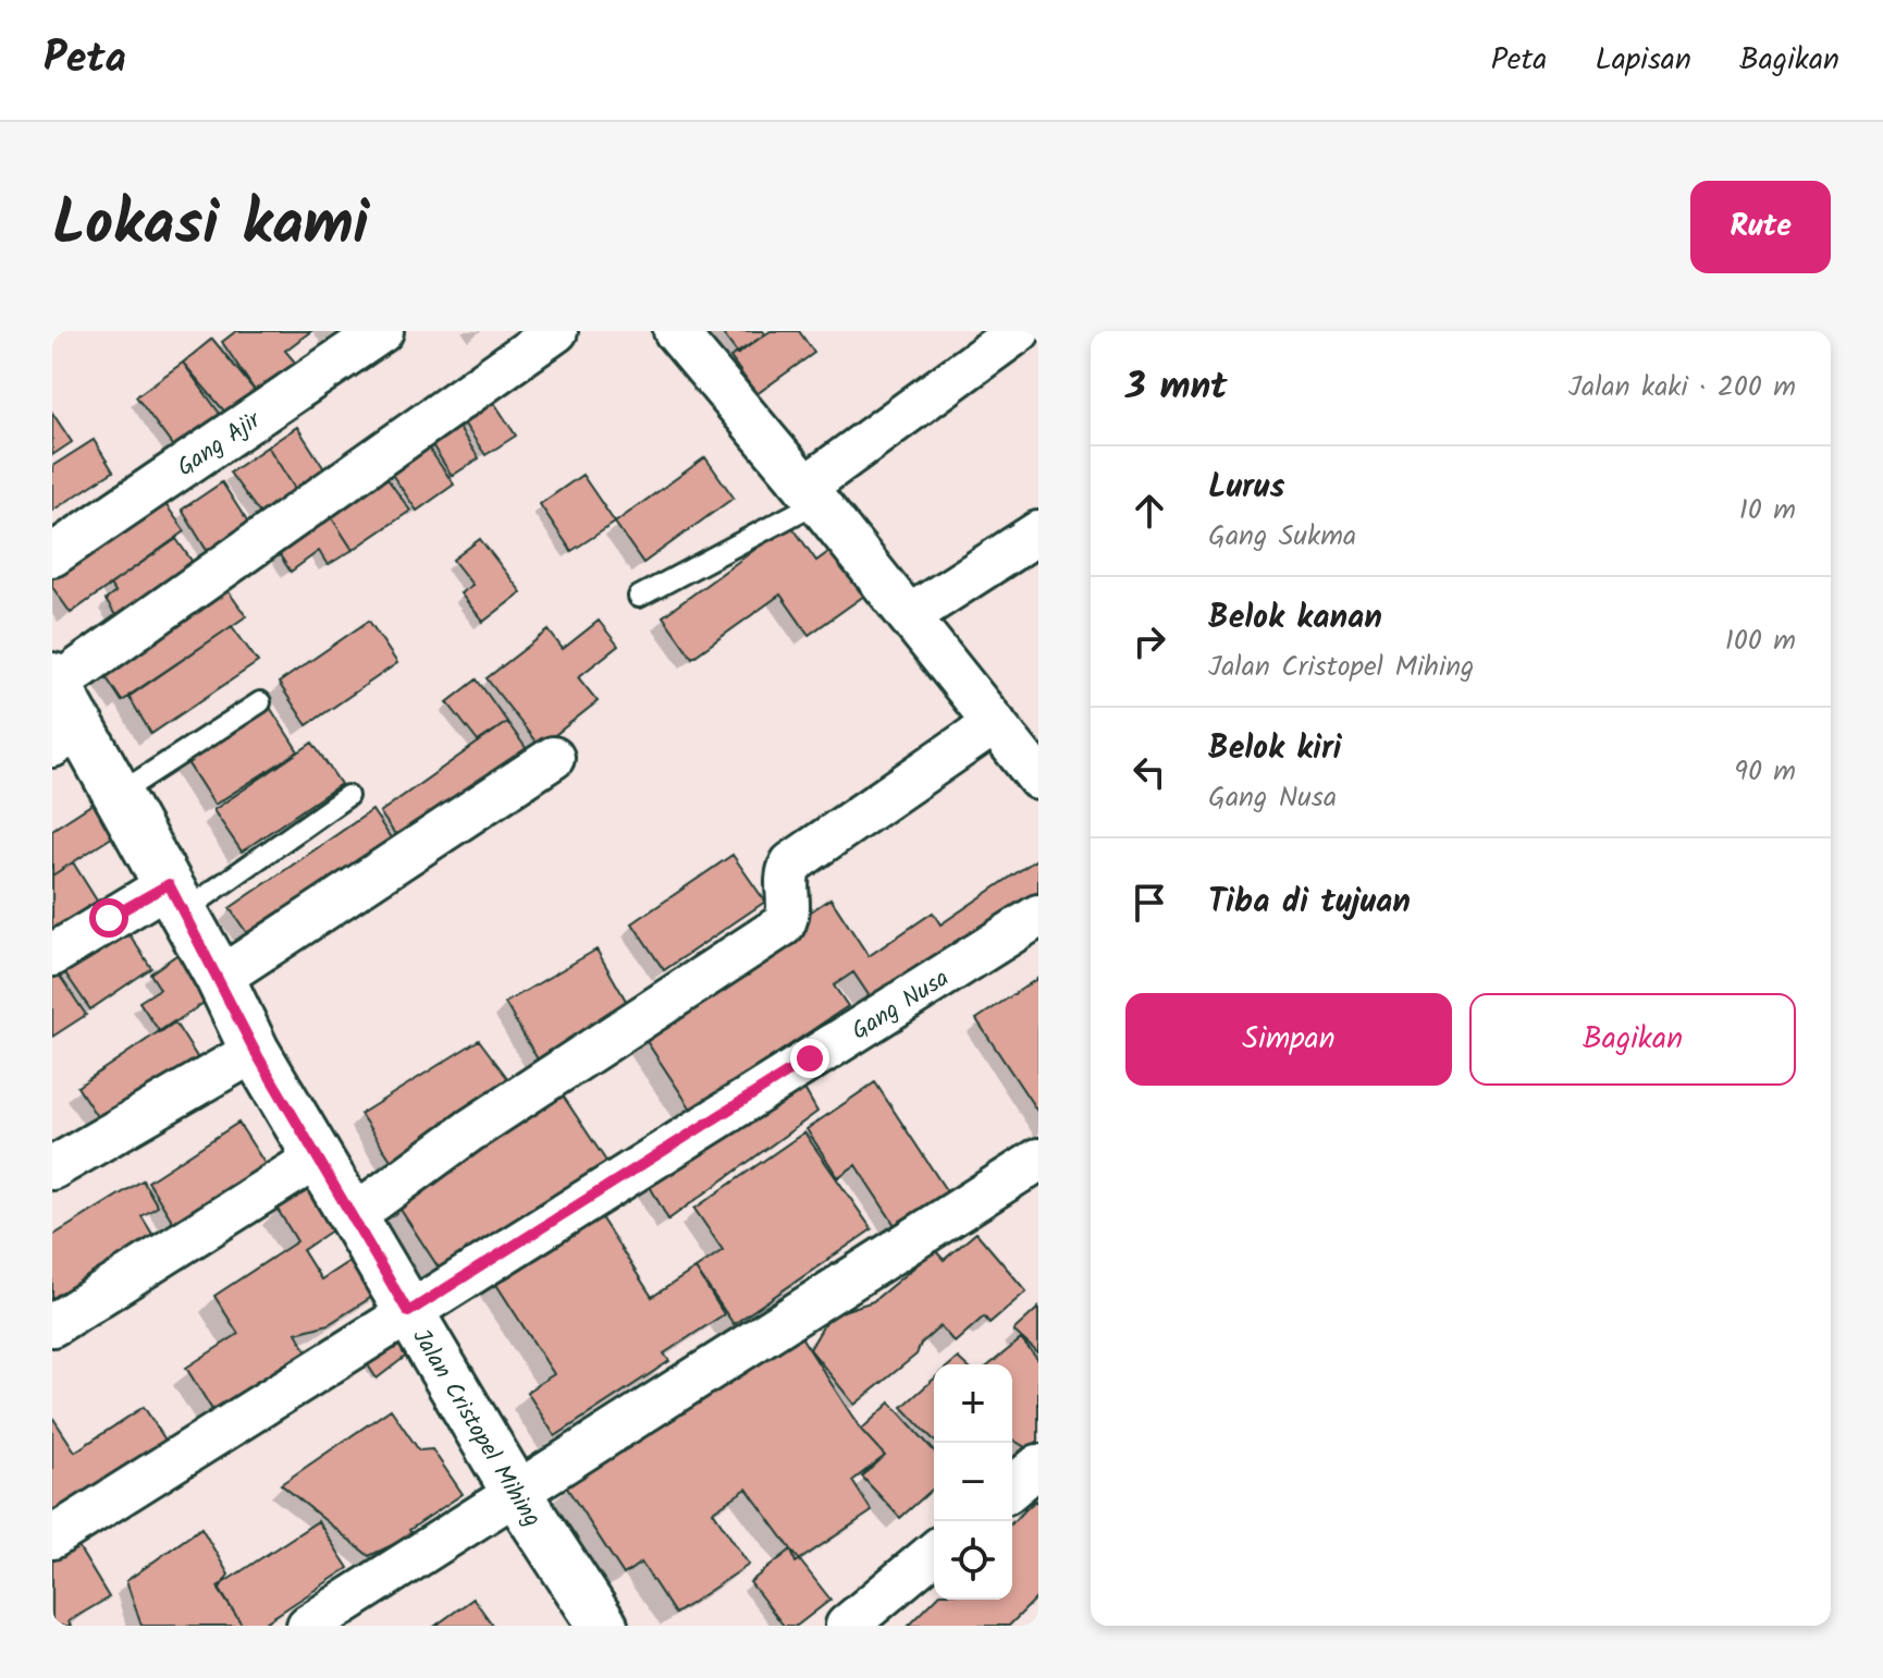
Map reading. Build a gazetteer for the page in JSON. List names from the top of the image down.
{
  "streets": {
    "street": ["Gang Ajir", "Gang Nusa", "Jalan Cristopel Mihing"]
  },
  "crossings": [
    ["Gang Nusa", "Jalan Cristopel Mihing"]
  ],
  "page": {
    "header": "Peta",
    "nav": ["Peta", "Lapisan", "Bagikan"],
    "title": "Lokasi kami",
    "buttons": [
      "Rute",
      ["Simpan", "Bagikan"]
    ],
    "heading": ["3 mnt", "Jalan kaki · 200 m"],
    "list": [
      ["Lurus", "Gang Sukma", "10 m"],
      ["Belok kanan", "Jalan Cristopel Mihing", "100 m"],
      ["Belok kiri", "Gang Nusa", "90 m"],
      "Tiba di tujuan"
    ],
    "map_buttons": ["+", "−"]
  }
}
